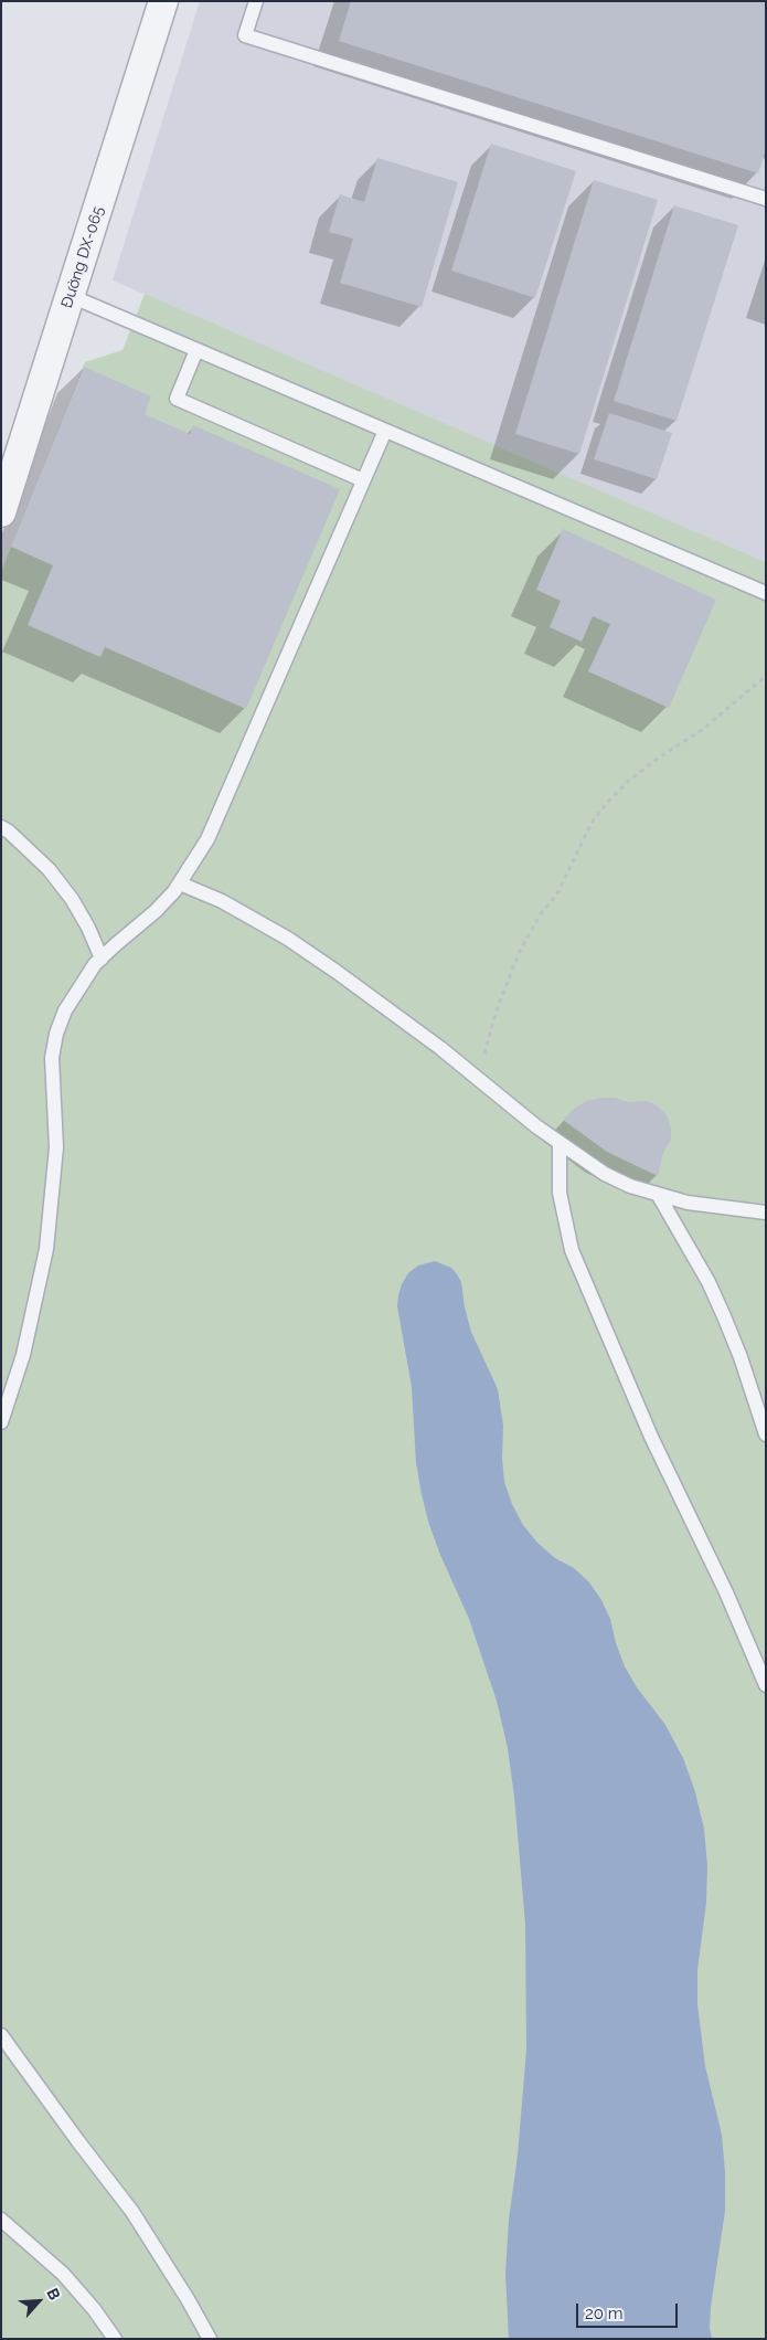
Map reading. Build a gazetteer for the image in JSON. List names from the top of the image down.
{
  "streets": {
    "street": ["Đường DX-065"]
  },
  "scale_bar": "20 m",
  "north": "top right"
}
